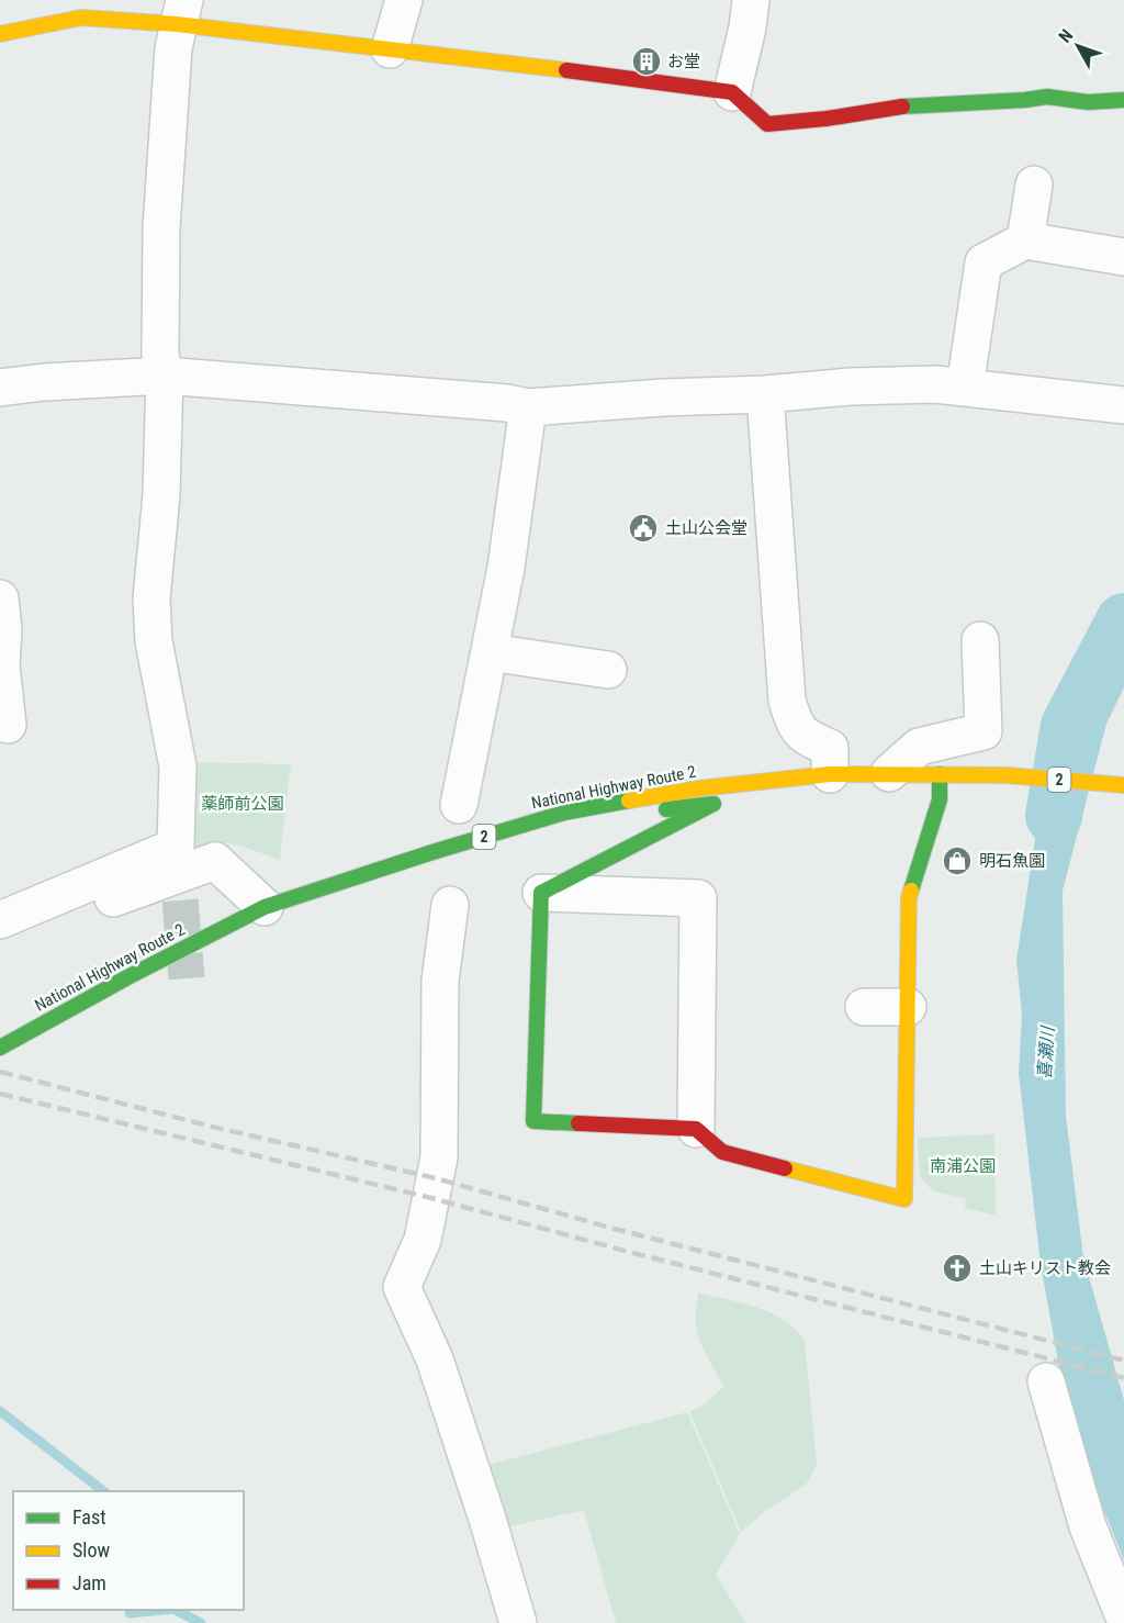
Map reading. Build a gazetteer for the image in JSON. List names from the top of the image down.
{
  "streets": {
    "main road": ["2", "National Highway Route 2"]
  },
  "water": ["喜瀬川"],
  "parks": ["薬師前公園", "南浦公園"],
  "places": {
    "building": ["お堂"],
    "public building": ["土山公会堂"],
    "shop": ["明石魚園"],
    "church": ["土山キリスト教会"]
  },
  "legend": ["Fast", "Slow", "Jam"],
  "north": "top left"
}
